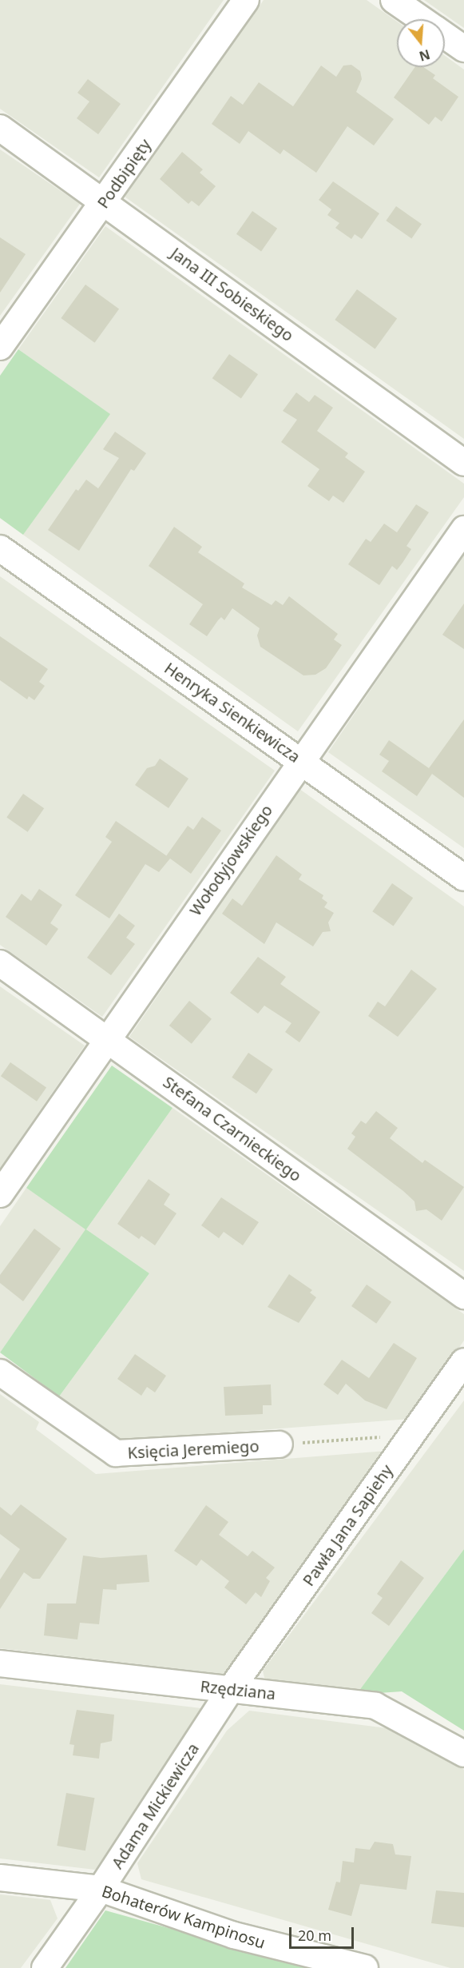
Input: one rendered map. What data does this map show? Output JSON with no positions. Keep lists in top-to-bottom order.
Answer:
{
  "streets": {
    "street": [
      "Podbipięty",
      "Jana III Sobieskiego",
      "Henryka Sienkiewicza",
      "Wołodyjowskiego",
      "Stefana Czarnieckiego",
      "Księcia Jeremiego",
      "Pawła Jana Sapiehy",
      "Rzędziana",
      "Adama Mickiewicza",
      "Bohaterów Kampinosu"
    ]
  },
  "crossings": [
    ["Podbipięty", "Jana III Sobieskiego"],
    ["Henryka Sienkiewicza", "Wołodyjowskiego"],
    ["Wołodyjowskiego", "Stefana Czarnieckiego"],
    ["Księcia Jeremiego", "Pawła Jana Sapiehy"],
    ["Pawła Jana Sapiehy", "Rzędziana"],
    ["Pawła Jana Sapiehy", "Adama Mickiewicza"],
    ["Rzędziana", "Adama Mickiewicza"],
    ["Adama Mickiewicza", "Bohaterów Kampinosu"]
  ],
  "scale_bar": "20 m",
  "north": "bottom"
}
